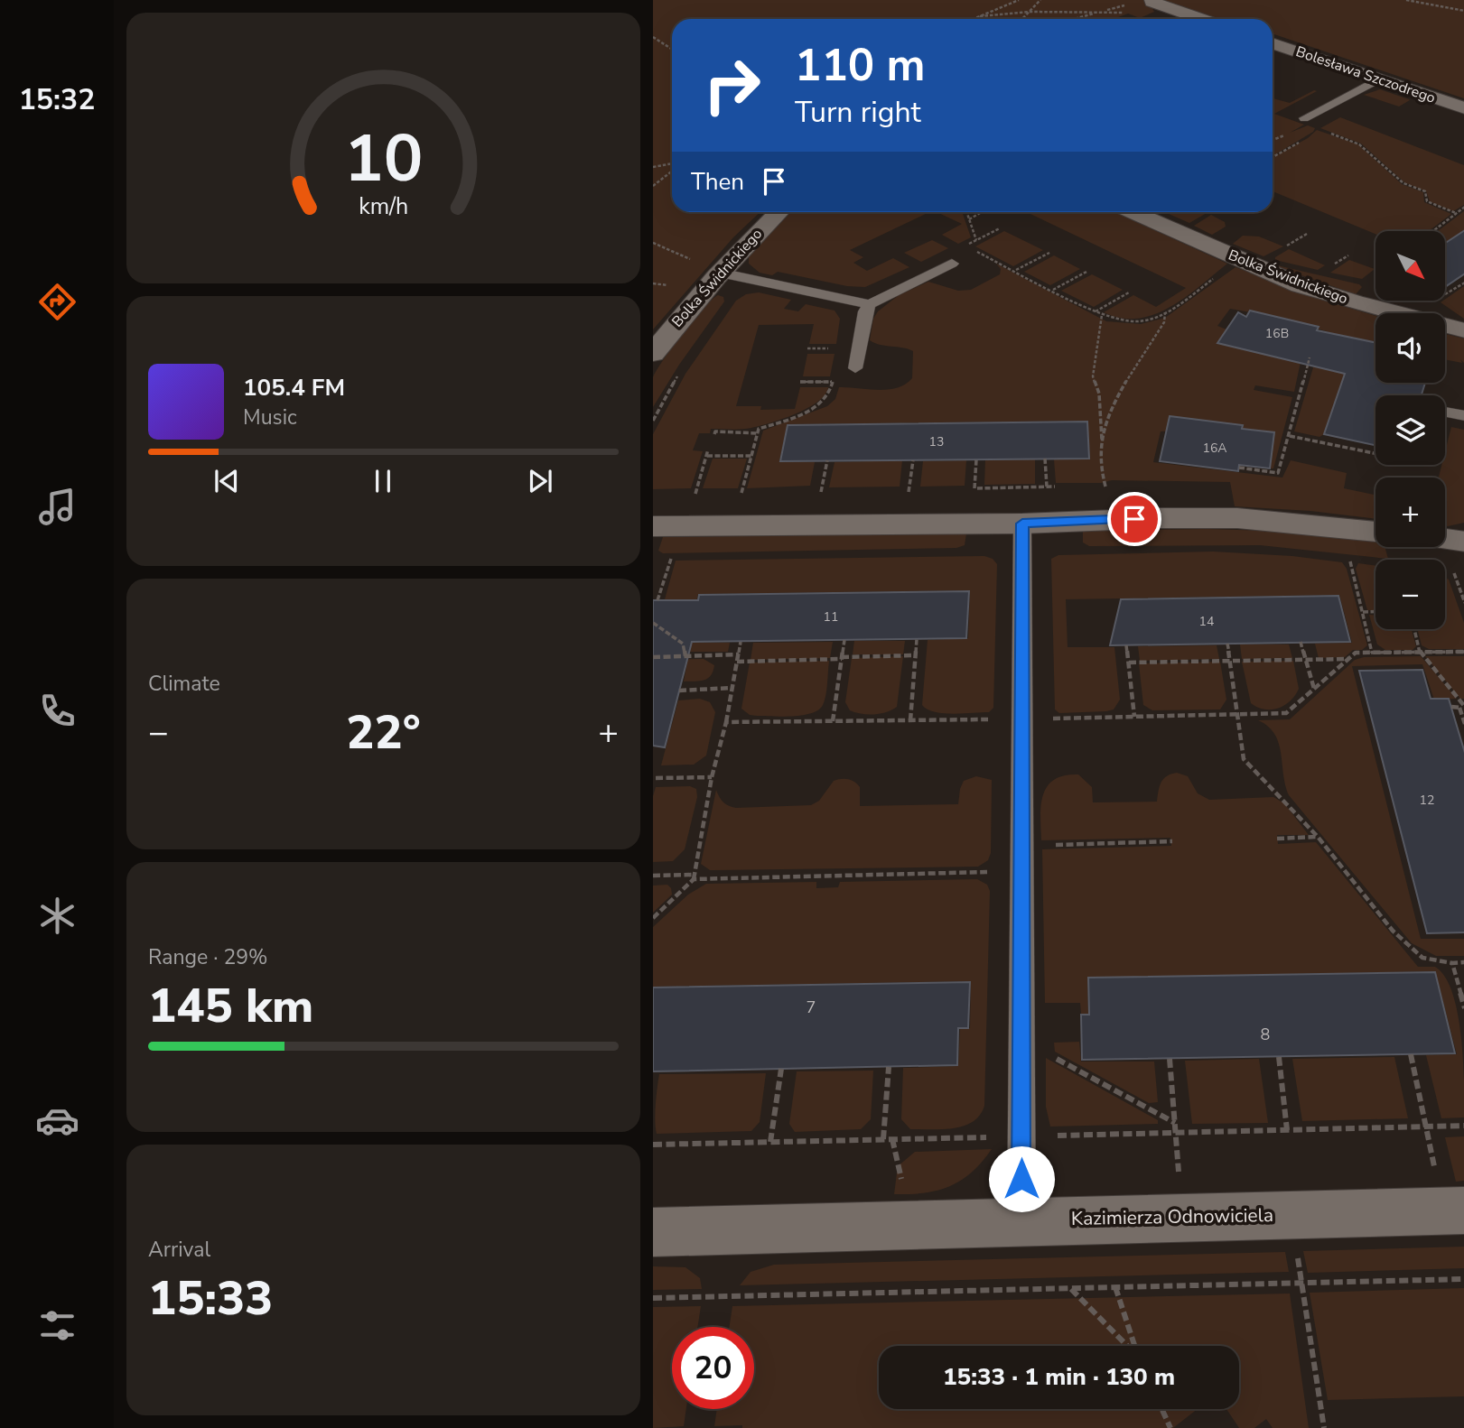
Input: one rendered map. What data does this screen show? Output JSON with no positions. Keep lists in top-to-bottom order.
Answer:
{
  "streets": {
    "street": ["Bolesława Szczodrego", "Bolka Świdnickiego", "Kazimierza Odnowiciela"]
  },
  "house_numbers": [
    "16B",
    "13",
    "16A",
    "11",
    "14",
    "12",
    "7",
    "8"
  ],
  "north": "bottom right",
  "page": {
    "tabs": "15:32",
    "turn": ["110 m", "Turn right"],
    "then": "Then",
    "map_buttons": ["+", "−"],
    "song": ["105.4 FM", "Music"],
    "tile": [
      "Climate",
      ["Range · 29%", "145 km"],
      ["Arrival", "15:33"]
    ],
    "heat": ["−", "22°", "+"],
    "limit": "20",
    "trip": "15:33 · 1 min · 130 m",
    "gauge": ["10", "km/h"]
  }
}
